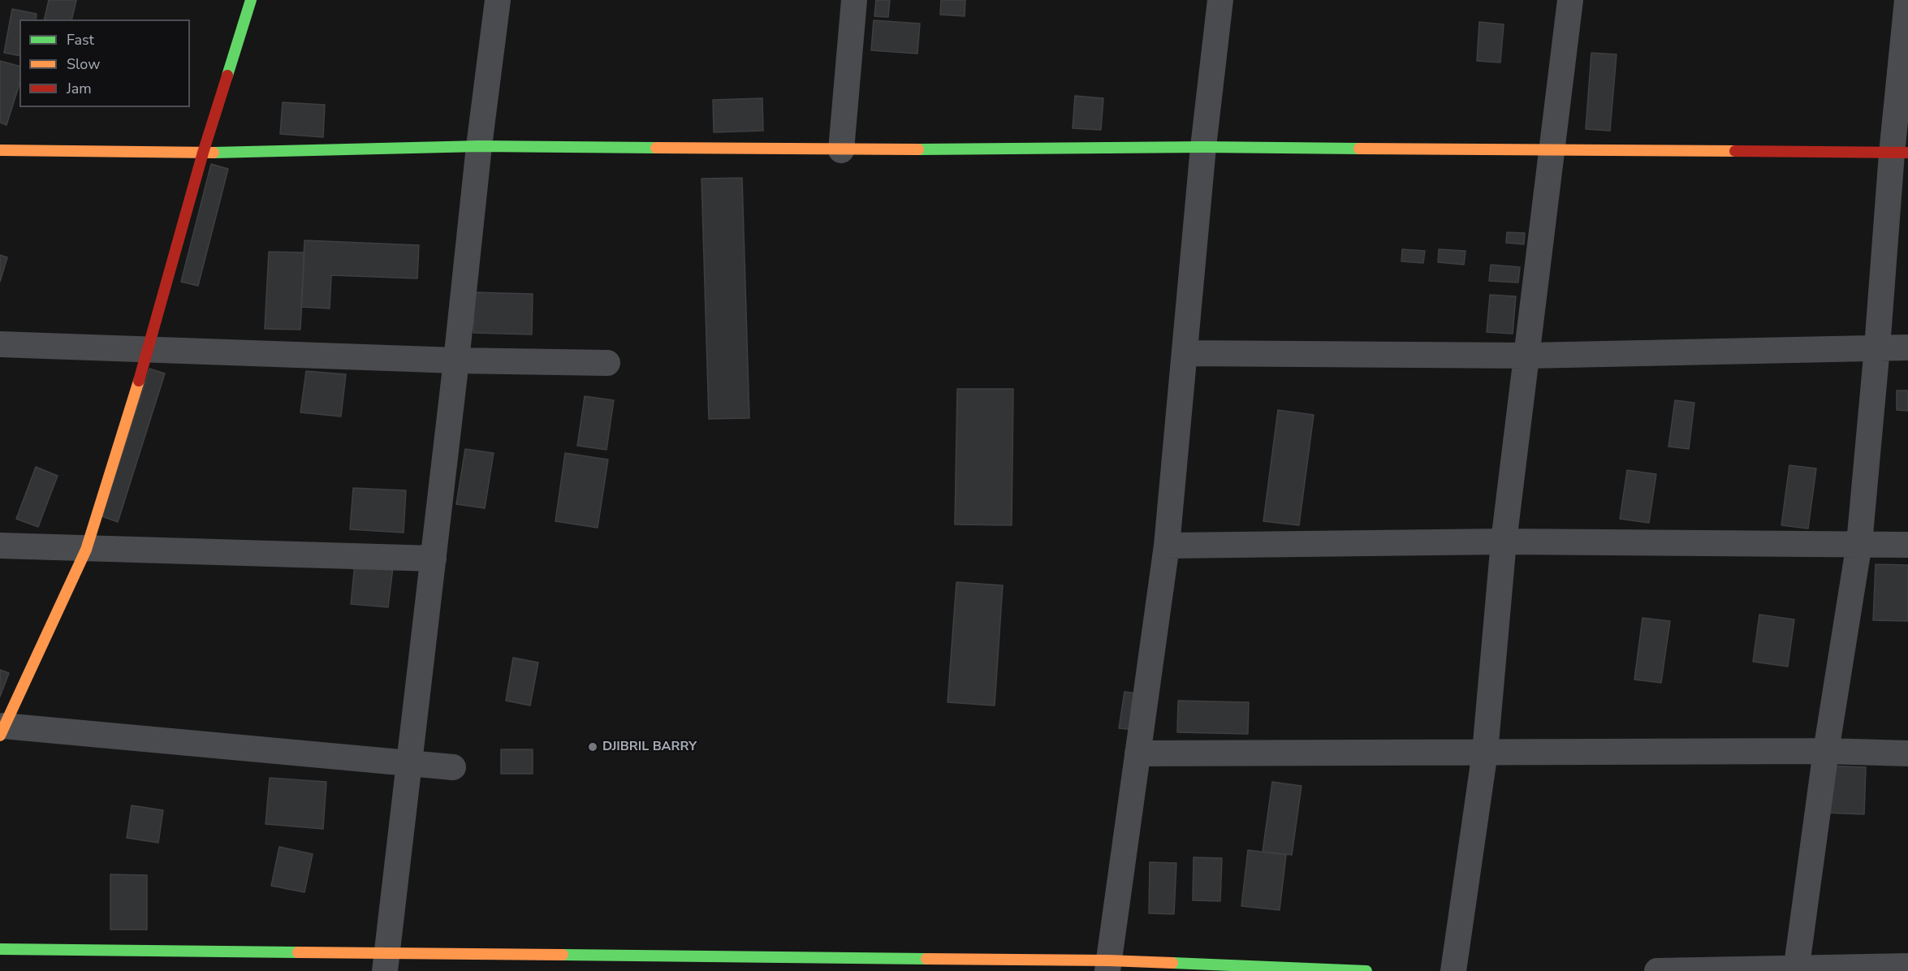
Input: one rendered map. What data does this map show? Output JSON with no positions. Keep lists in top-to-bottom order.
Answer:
{
  "places": ["DJIBRIL BARRY"],
  "legend": ["Fast", "Slow", "Jam"]
}
